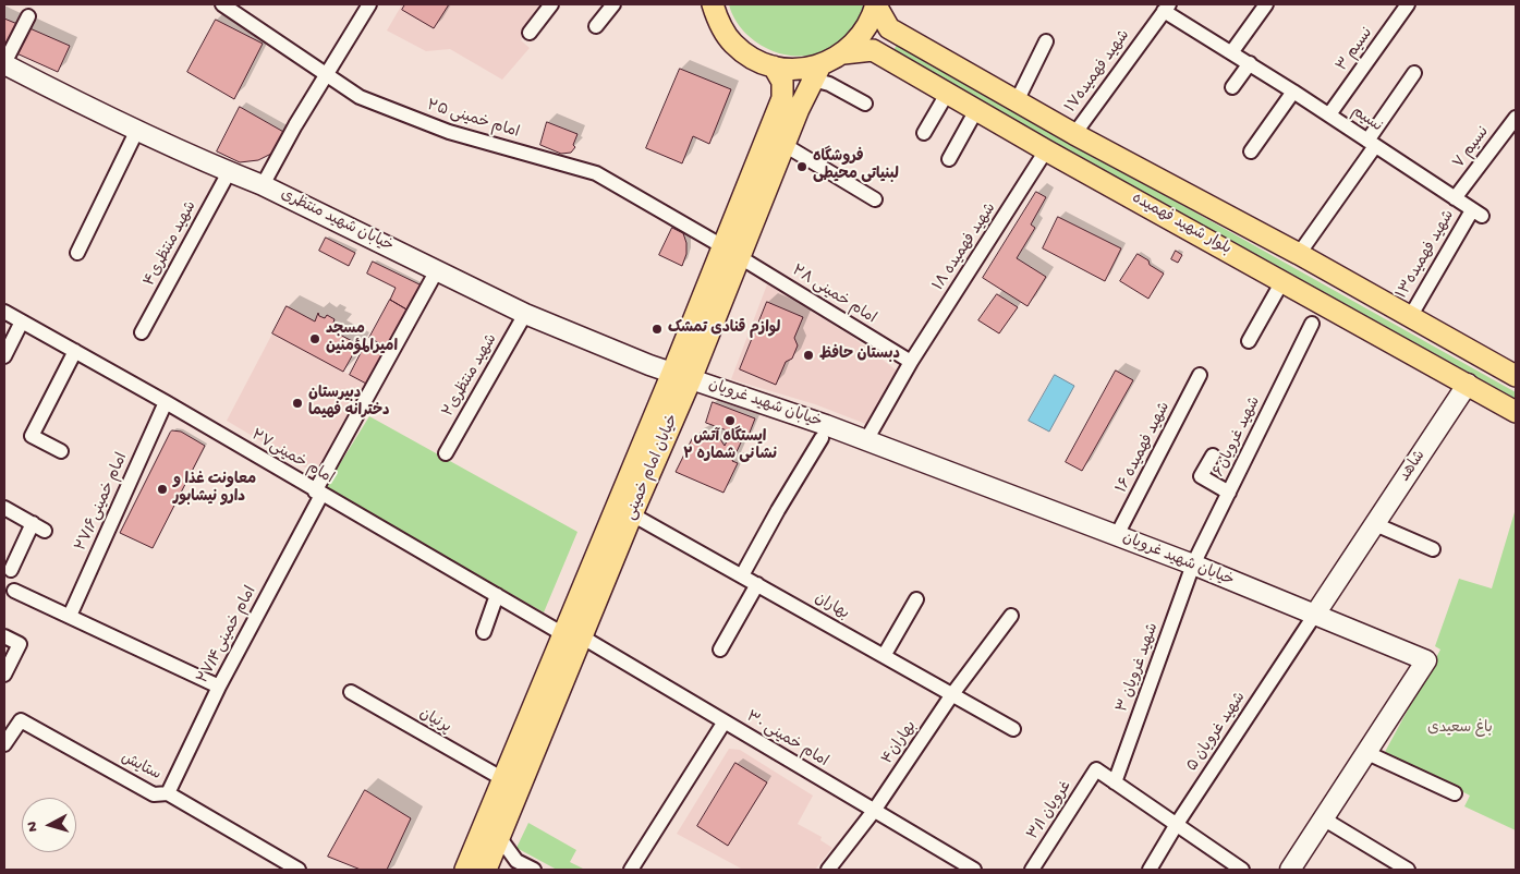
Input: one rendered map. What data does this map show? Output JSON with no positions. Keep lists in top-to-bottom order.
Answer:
{
  "streets": {
    "main road": ["بلوار شهید فهمیده", "خیابان امام خمینی"],
    "street": [
      "نسیم ۳",
      "شهید فهمیده۱۷",
      "امام خمینی ۲۵",
      "نسیم",
      "نسیم ۷",
      "خیابان شهید منتظری",
      "شهید منتظری۴",
      "شهید فهمیده ۱۸",
      "شهید فهمیده۱۳",
      "امام خمینی ۲۸",
      "شهید منتظری۲",
      "خیابان شهید غرویان",
      "شهید غرویان۶",
      "شهید فهمیده ۱۶",
      "امام خمینی۲۷",
      "شاهد",
      "امام خمینی۲۷/۶",
      "بهاران",
      "امام خمینی۲۷/۴",
      "شهید غرویان ۳",
      "پرنیان",
      "شهید غرویان ۵",
      "امام خمینی ۳۰",
      "بهاران۴",
      "ستایش",
      "غرویان ۳/۱"
    ]
  },
  "crossings": [
    ["نسیم ۳", "نسیم"],
    ["شهید فهمیده۱۷", "نسیم"],
    ["شهید فهمیده۱۷", "بلوار شهید فهمیده"],
    ["امام خمینی ۲۵", "امام خمینی ۲۸"],
    ["امام خمینی ۲۵", "خیابان امام خمینی"],
    ["نسیم", "نسیم ۷"],
    ["نسیم", "شهید فهمیده۱۳"],
    ["خیابان شهید منتظری", "شهید منتظری۴"],
    ["خیابان شهید منتظری", "شهید منتظری۲"],
    ["خیابان شهید منتظری", "خیابان شهید غرویان"],
    ["خیابان شهید منتظری", "خیابان امام خمینی"],
    ["خیابان شهید منتظری", "امام خمینی۲۷/۴"],
    ["بلوار شهید فهمیده", "شهید فهمیده ۱۸"],
    ["بلوار شهید فهمیده", "شهید فهمیده۱۳"],
    ["بلوار شهید فهمیده", "شاهد"],
    ["شهید فهمیده ۱۸", "امام خمینی ۲۸"],
    ["شهید فهمیده ۱۸", "خیابان شهید غرویان"],
    ["امام خمینی ۲۸", "خیابان امام خمینی"],
    ["خیابان شهید غرویان", "شهید غرویان۶"],
    ["خیابان شهید غرویان", "شهید فهمیده ۱۶"],
    ["خیابان شهید غرویان", "شاهد"],
    ["خیابان شهید غرویان", "خیابان امام خمینی"],
    ["خیابان شهید غرویان", "شهید غرویان ۳"],
    ["خیابان شهید غرویان", "شهید غرویان ۵"],
    ["شهید غرویان۶", "شهید غرویان ۳"],
    ["امام خمینی۲۷", "خیابان امام خمینی"],
    ["امام خمینی۲۷", "امام خمینی۲۷/۶"],
    ["امام خمینی۲۷", "امام خمینی۲۷/۴"],
    ["امام خمینی۲۷", "امام خمینی ۳۰"],
    ["شاهد", "شهید غرویان ۵"],
    ["خیابان امام خمینی", "بهاران"],
    ["خیابان امام خمینی", "پرنیان"],
    ["خیابان امام خمینی", "امام خمینی ۳۰"],
    ["بهاران", "بهاران۴"],
    ["امام خمینی۲۷/۴", "ستایش"],
    ["شهید غرویان ۳", "غرویان ۳/۱"],
    ["امام خمینی ۳۰", "بهاران۴"]
  ],
  "parks": ["باغ سعیدی"],
  "places": [
    "فروشگاه لبنیاتی محیطی",
    "لوازم قنادی تمشک",
    "مسجد امیرالمؤمنین",
    "دبستان حافظ",
    "دبیرستان دخترانه فهیما",
    "ایستگاه آتش نشانی شماره ۲",
    "معاونت غذا و دارو نیشابور"
  ],
  "north": "left"
}
